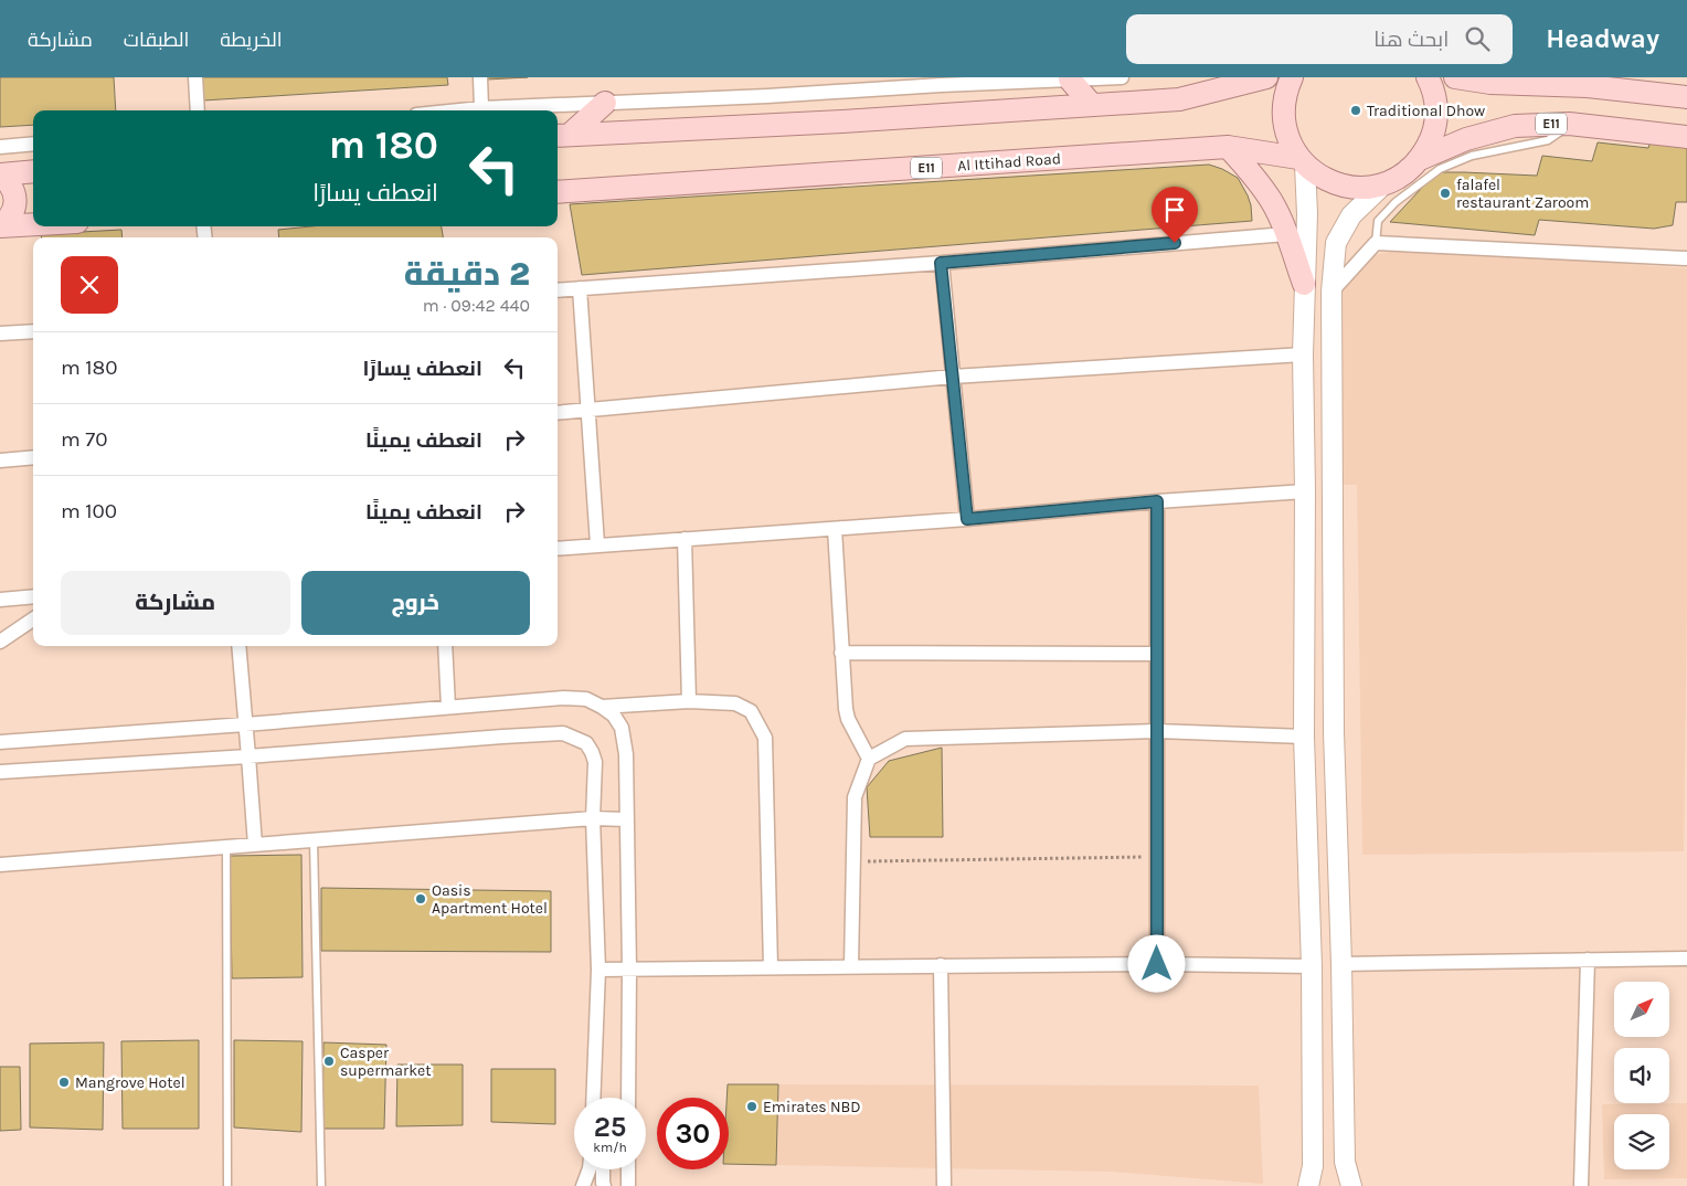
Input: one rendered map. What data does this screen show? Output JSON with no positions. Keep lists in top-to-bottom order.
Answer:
{
  "streets": {
    "main road": ["E11", "Al Ittihad Road"]
  },
  "places": [
    "Traditional Dhow",
    "falafel restaurant Zaroom",
    "Oasis Apartment Hotel",
    "Casper supermarket",
    "Mangrove Hotel",
    "Emirates NBD"
  ],
  "north": "top right",
  "page": {
    "header": "Headway",
    "search": "ابحث هنا",
    "nav": ["الخريطة", "الطبقات", "مشاركة"],
    "turn": ["180 m", "انعطف يسارًا"],
    "heading": ["2 دقيقة", "440 m · 09:42"],
    "list": [
      {
        "name": "انعطف يسارًا",
        "value": "180 m"
      },
      {
        "name": "انعطف يمينًا",
        "value": "70 m"
      },
      {
        "name": "انعطف يمينًا",
        "value": "100 m"
      }
    ],
    "buttons": ["خروج", "مشاركة"],
    "speed": "25 km/h",
    "limit": "30"
  }
}
